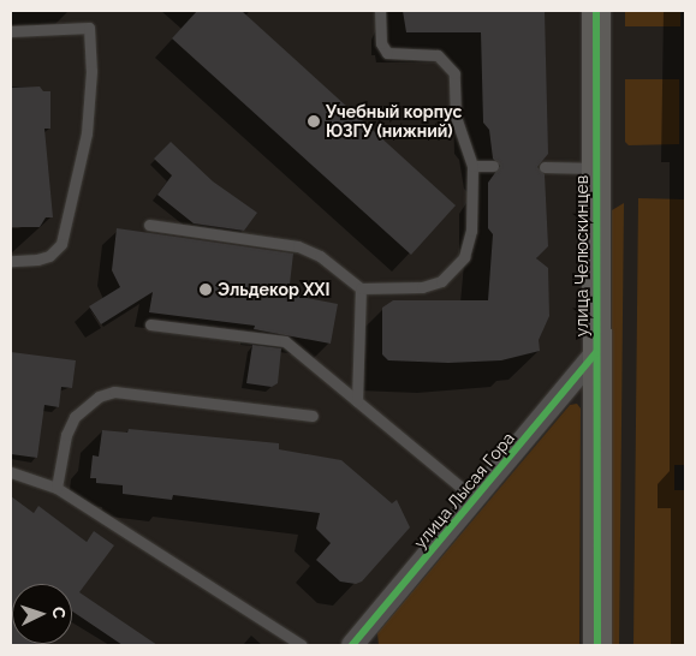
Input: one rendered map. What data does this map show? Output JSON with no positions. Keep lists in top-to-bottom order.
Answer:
{
  "streets": {
    "street": ["улица Челюскинцев", "улица Лысая Гора"]
  },
  "crossings": [
    ["улица Челюскинцев", "улица Лысая Гора"]
  ],
  "places": ["Учебный корпус ЮЗГУ (нижний)", "Эльдекор XXI"],
  "north": "right"
}
